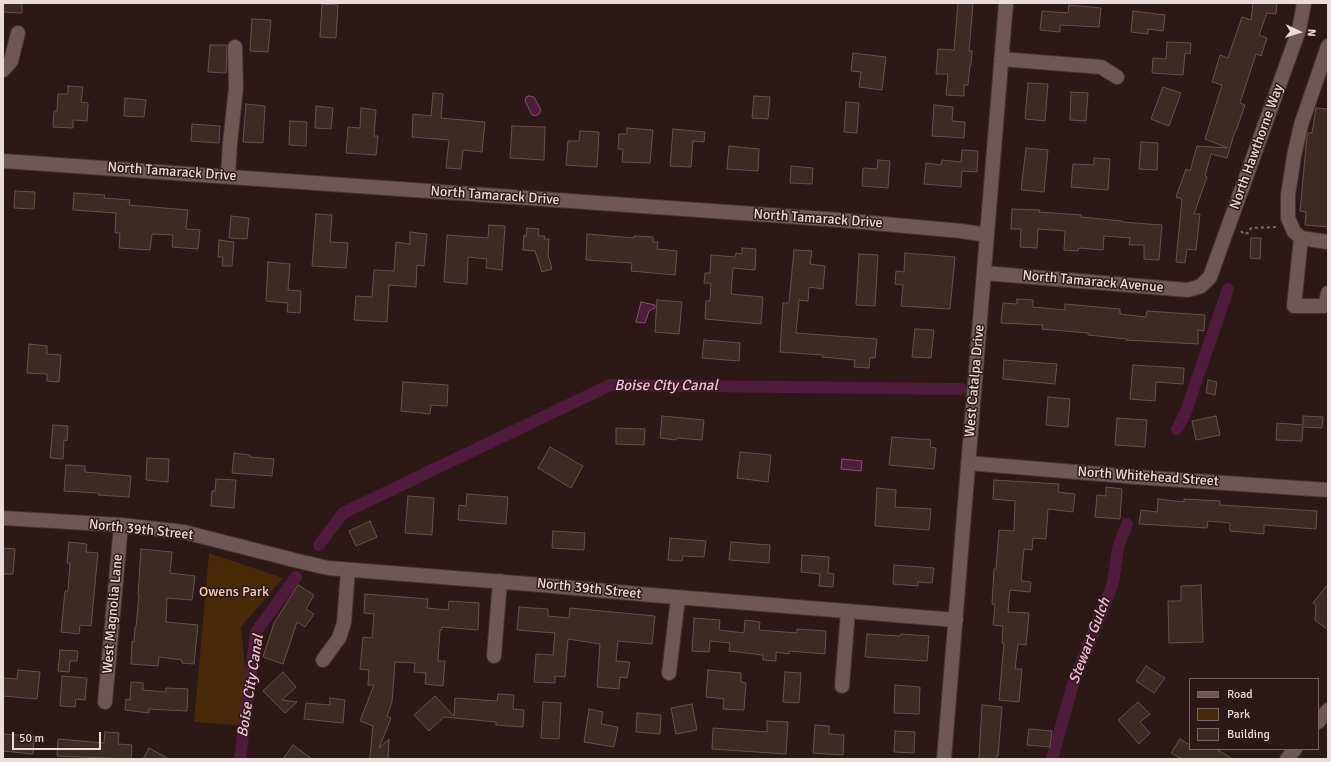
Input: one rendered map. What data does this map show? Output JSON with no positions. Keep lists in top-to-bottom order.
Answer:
{
  "streets": {
    "street": [
      "North Hawthorne Way",
      "North Tamarack Drive",
      "North Tamarack Avenue",
      "West Catalpa Drive",
      "North Whitehead Street",
      "North 39th Street",
      "West Magnolia Lane"
    ]
  },
  "crossings": [
    ["North Hawthorne Way", "North Tamarack Avenue"],
    ["North Tamarack Drive", "West Catalpa Drive"],
    ["North Tamarack Avenue", "West Catalpa Drive"],
    ["West Catalpa Drive", "North Whitehead Street"],
    ["West Catalpa Drive", "North 39th Street"],
    ["North 39th Street", "West Magnolia Lane"]
  ],
  "water": ["Boise City Canal", "Stewart Gulch"],
  "parks": ["Owens Park"],
  "legend": ["Road", "Park", "Building"],
  "scale_bar": "50 m",
  "north": "right"
}
